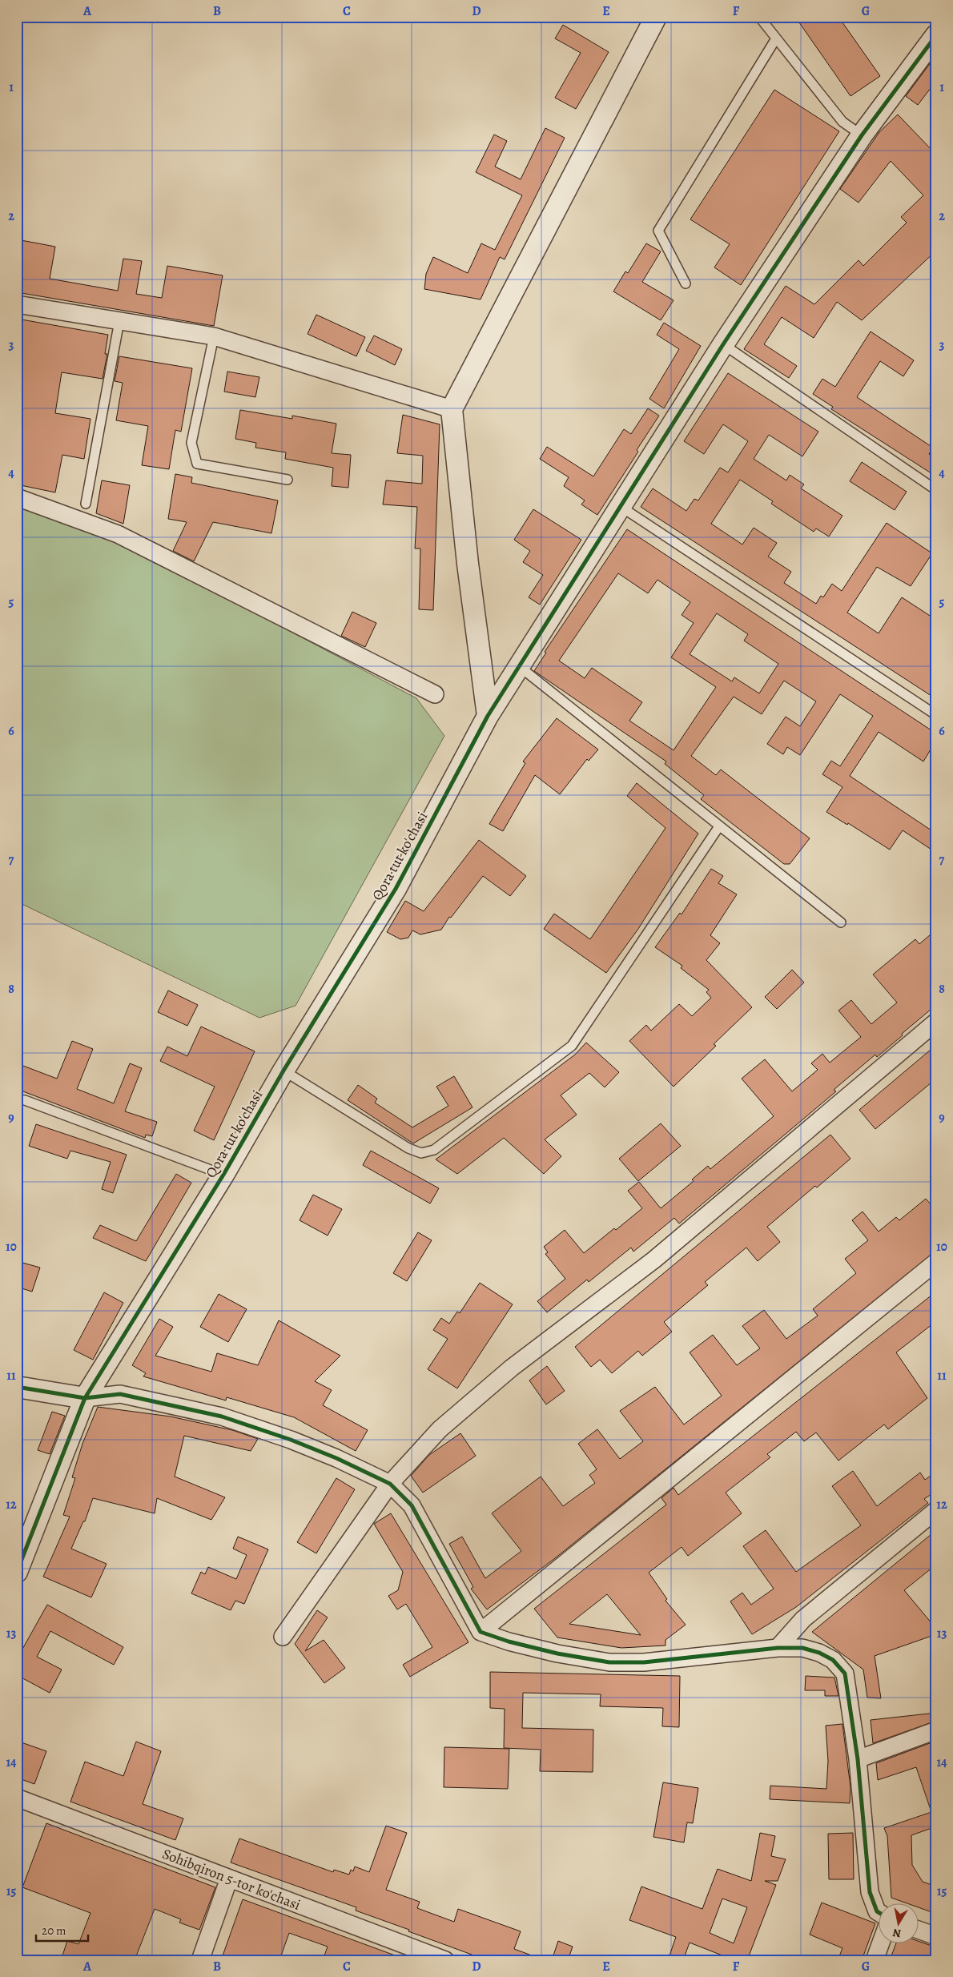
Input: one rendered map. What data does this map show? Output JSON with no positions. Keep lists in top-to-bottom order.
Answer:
{
  "streets": {
    "street": ["Qora tut ko'chasi", "Sohibqiron 5-tor ko'chasi"]
  },
  "scale_bar": "20 m",
  "north": "bottom",
  "grid": {
    "columns": [
      "A",
      "B",
      "C",
      "D",
      "E",
      "F",
      "G"
    ],
    "rows": [
      "1",
      "2",
      "3",
      "4",
      "5",
      "6",
      "7",
      "8",
      "9",
      "10",
      "11",
      "12",
      "13",
      "14",
      "15"
    ]
  }
}
